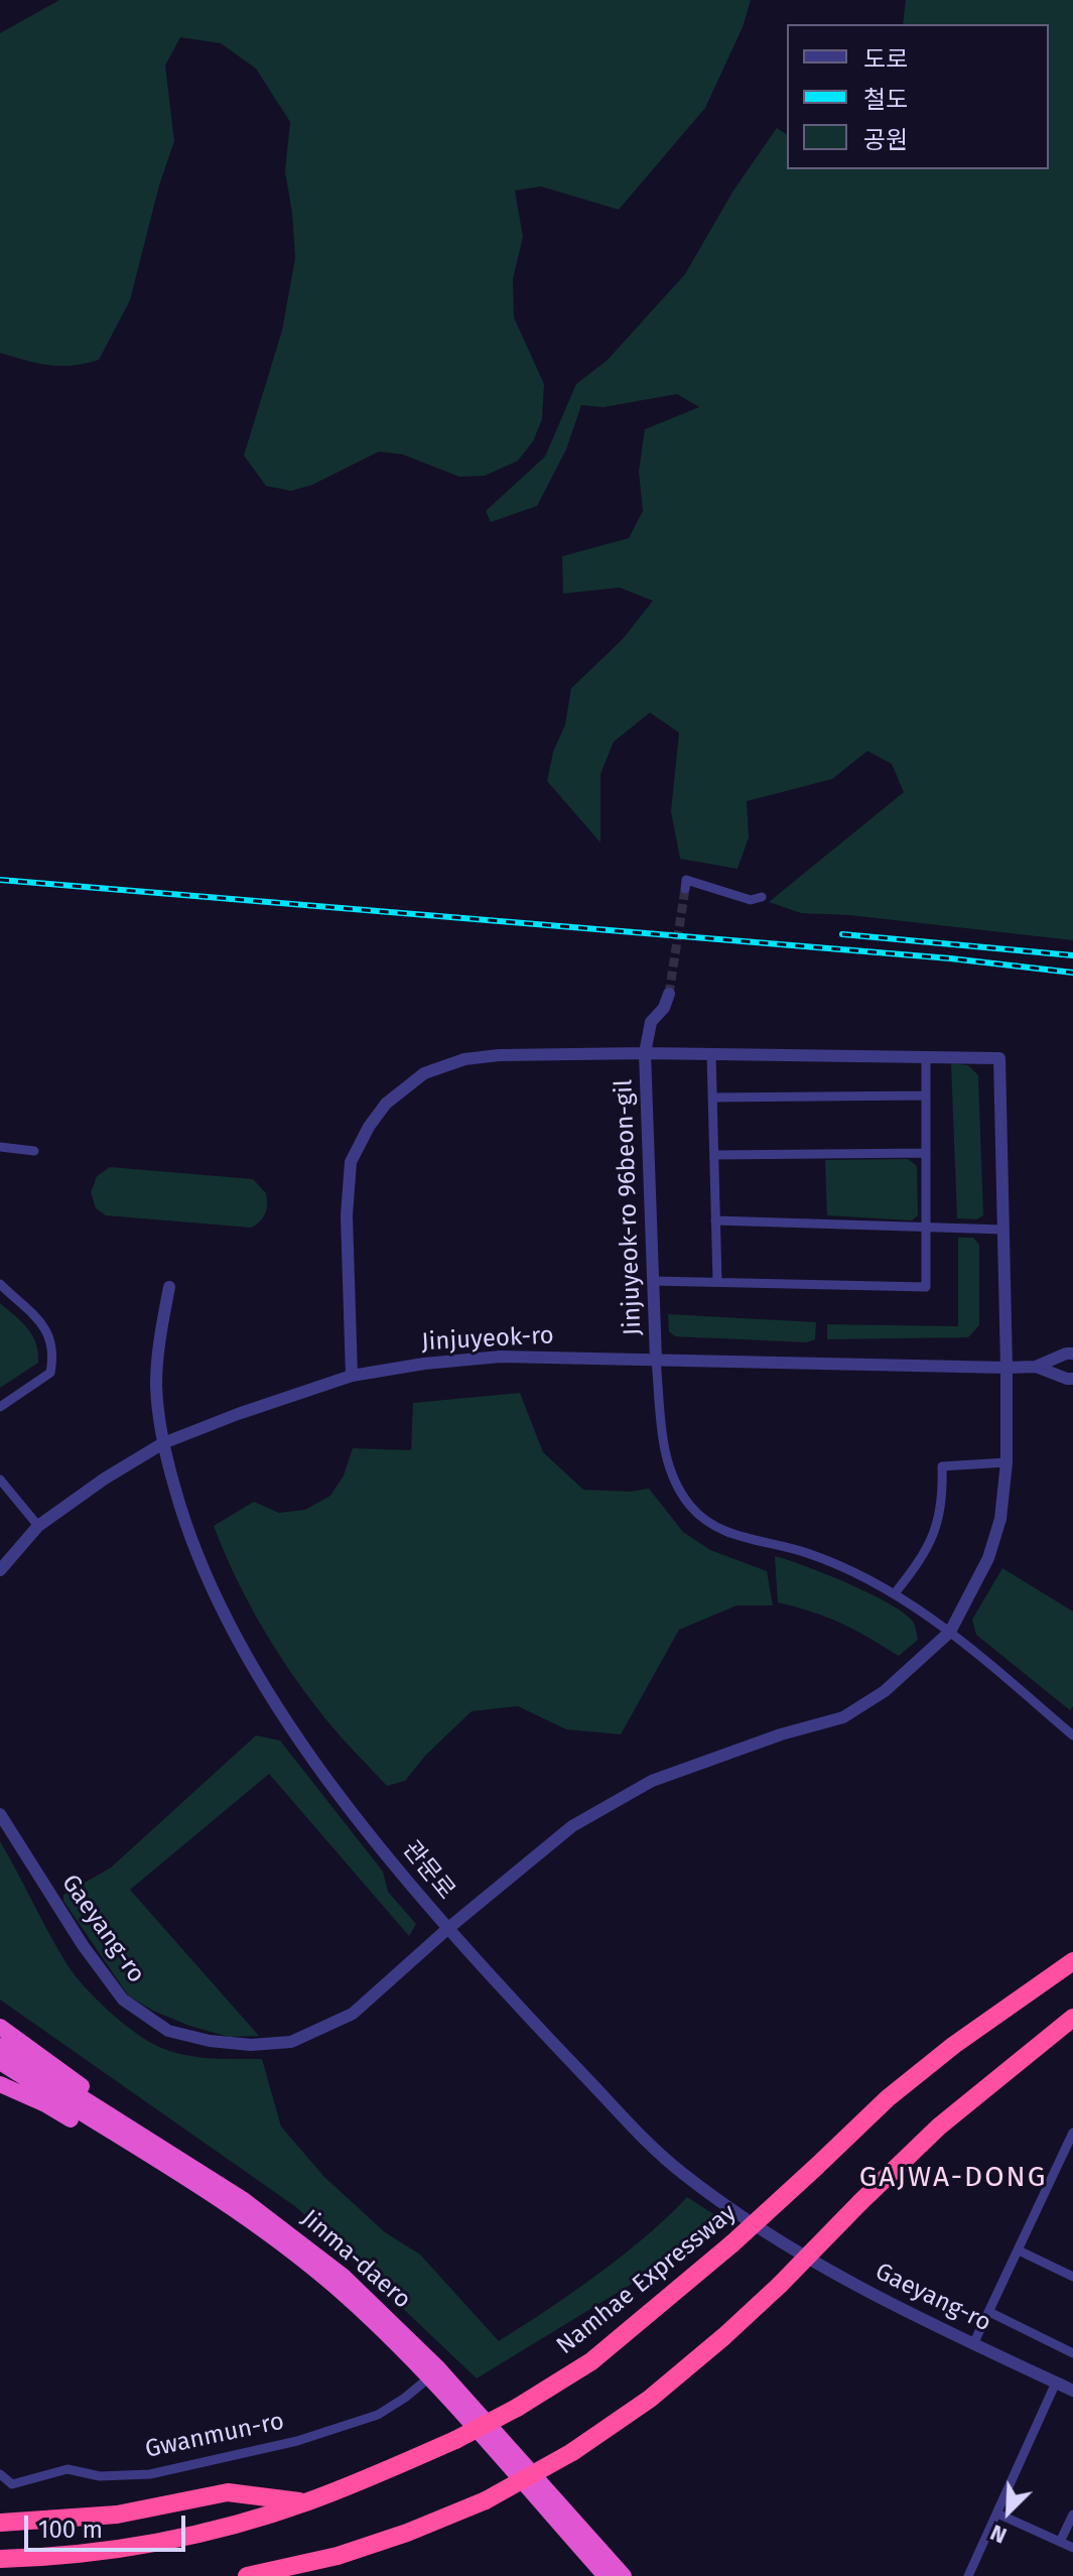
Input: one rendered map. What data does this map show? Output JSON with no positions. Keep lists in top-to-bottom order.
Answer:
{
  "streets": {
    "highway": ["Jinma-daero", "Namhae Expressway"],
    "street": [
      "Jinjuyeok-ro 96beon-gil",
      "Jinjuyeok-ro",
      "관문로",
      "Gaeyang-ro",
      "Gwanmun-ro"
    ]
  },
  "crossings": [
    ["Jinjuyeok-ro 96beon-gil", "Jinjuyeok-ro"],
    ["Jinjuyeok-ro", "관문로"],
    ["관문로", "Gaeyang-ro"],
    ["Jinma-daero", "Gwanmun-ro"]
  ],
  "districts": ["GAJWA-DONG"],
  "legend": ["도로", "철도", "공원"],
  "scale_bar": "100 m",
  "north": "bottom left"
}
